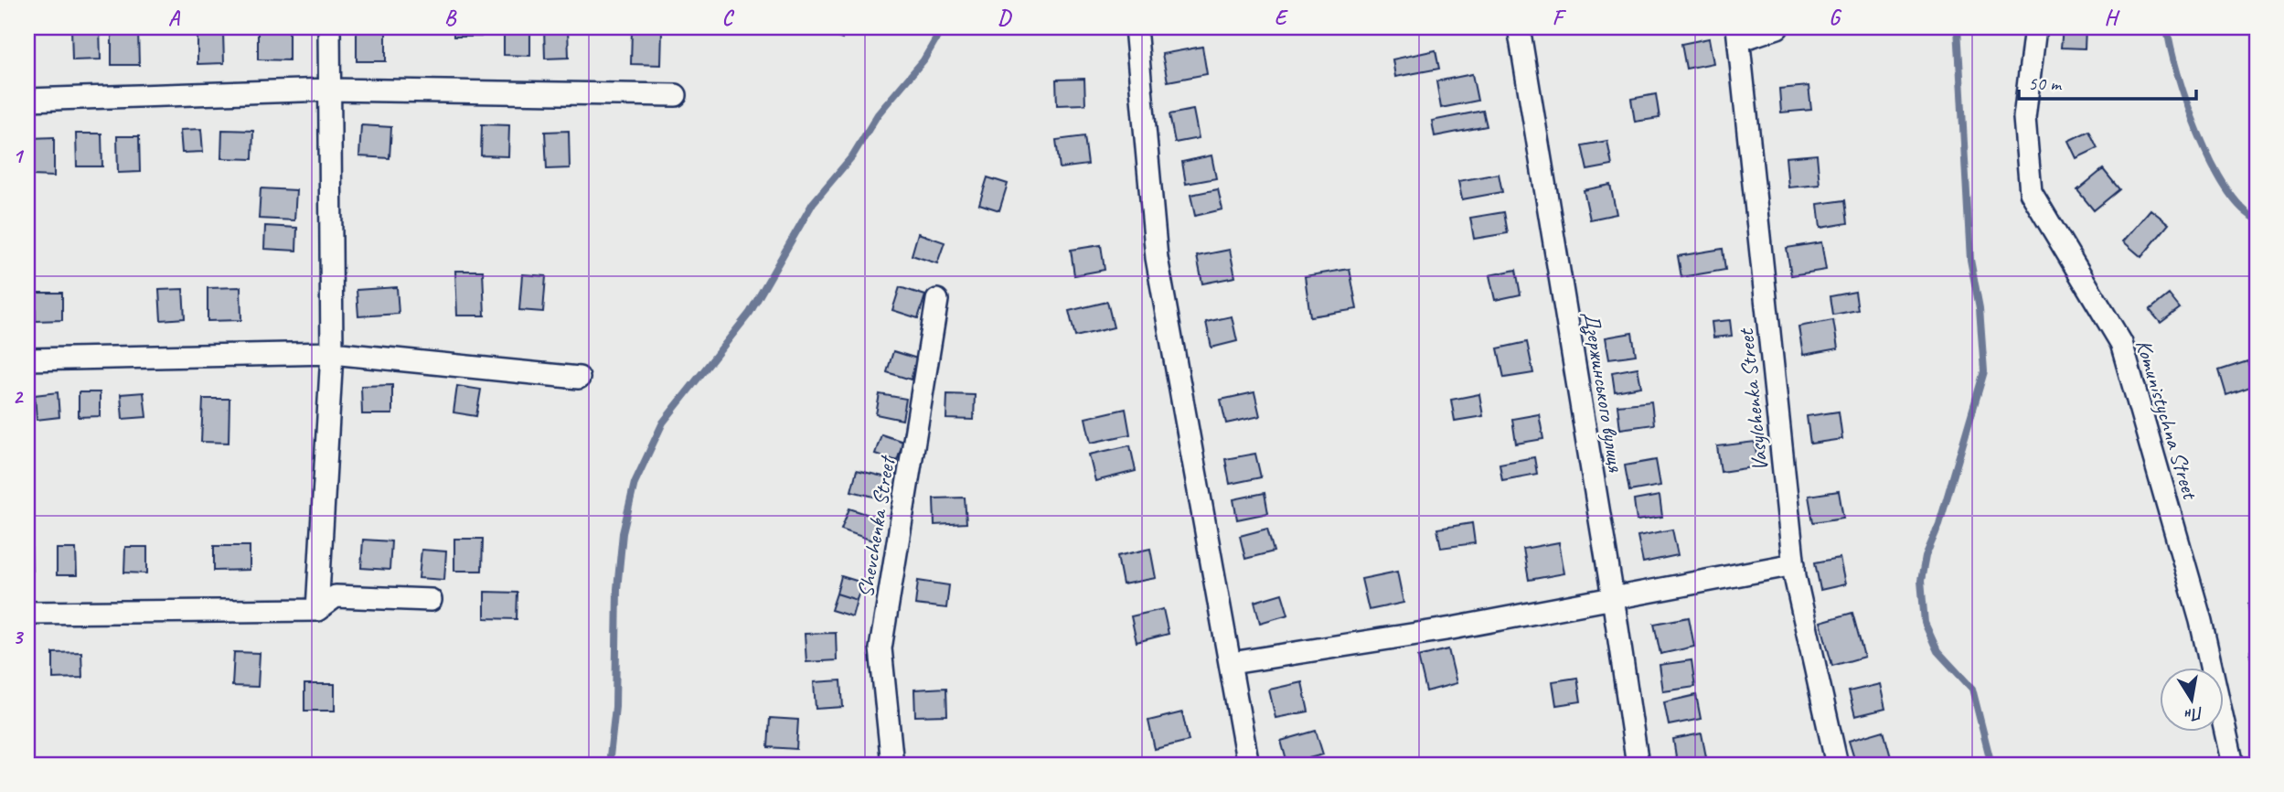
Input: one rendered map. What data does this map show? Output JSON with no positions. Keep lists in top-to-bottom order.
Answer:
{
  "streets": {
    "street": [
      "Дзержинського вулиця",
      "Vasylchenka Street",
      "Komunistychna Street",
      "Shevchenka Street"
    ]
  },
  "scale_bar": "50 m",
  "north": "bottom",
  "grid": {
    "columns": [
      "A",
      "B",
      "C",
      "D",
      "E",
      "F",
      "G",
      "H"
    ],
    "rows": ["1", "2", "3"]
  }
}
